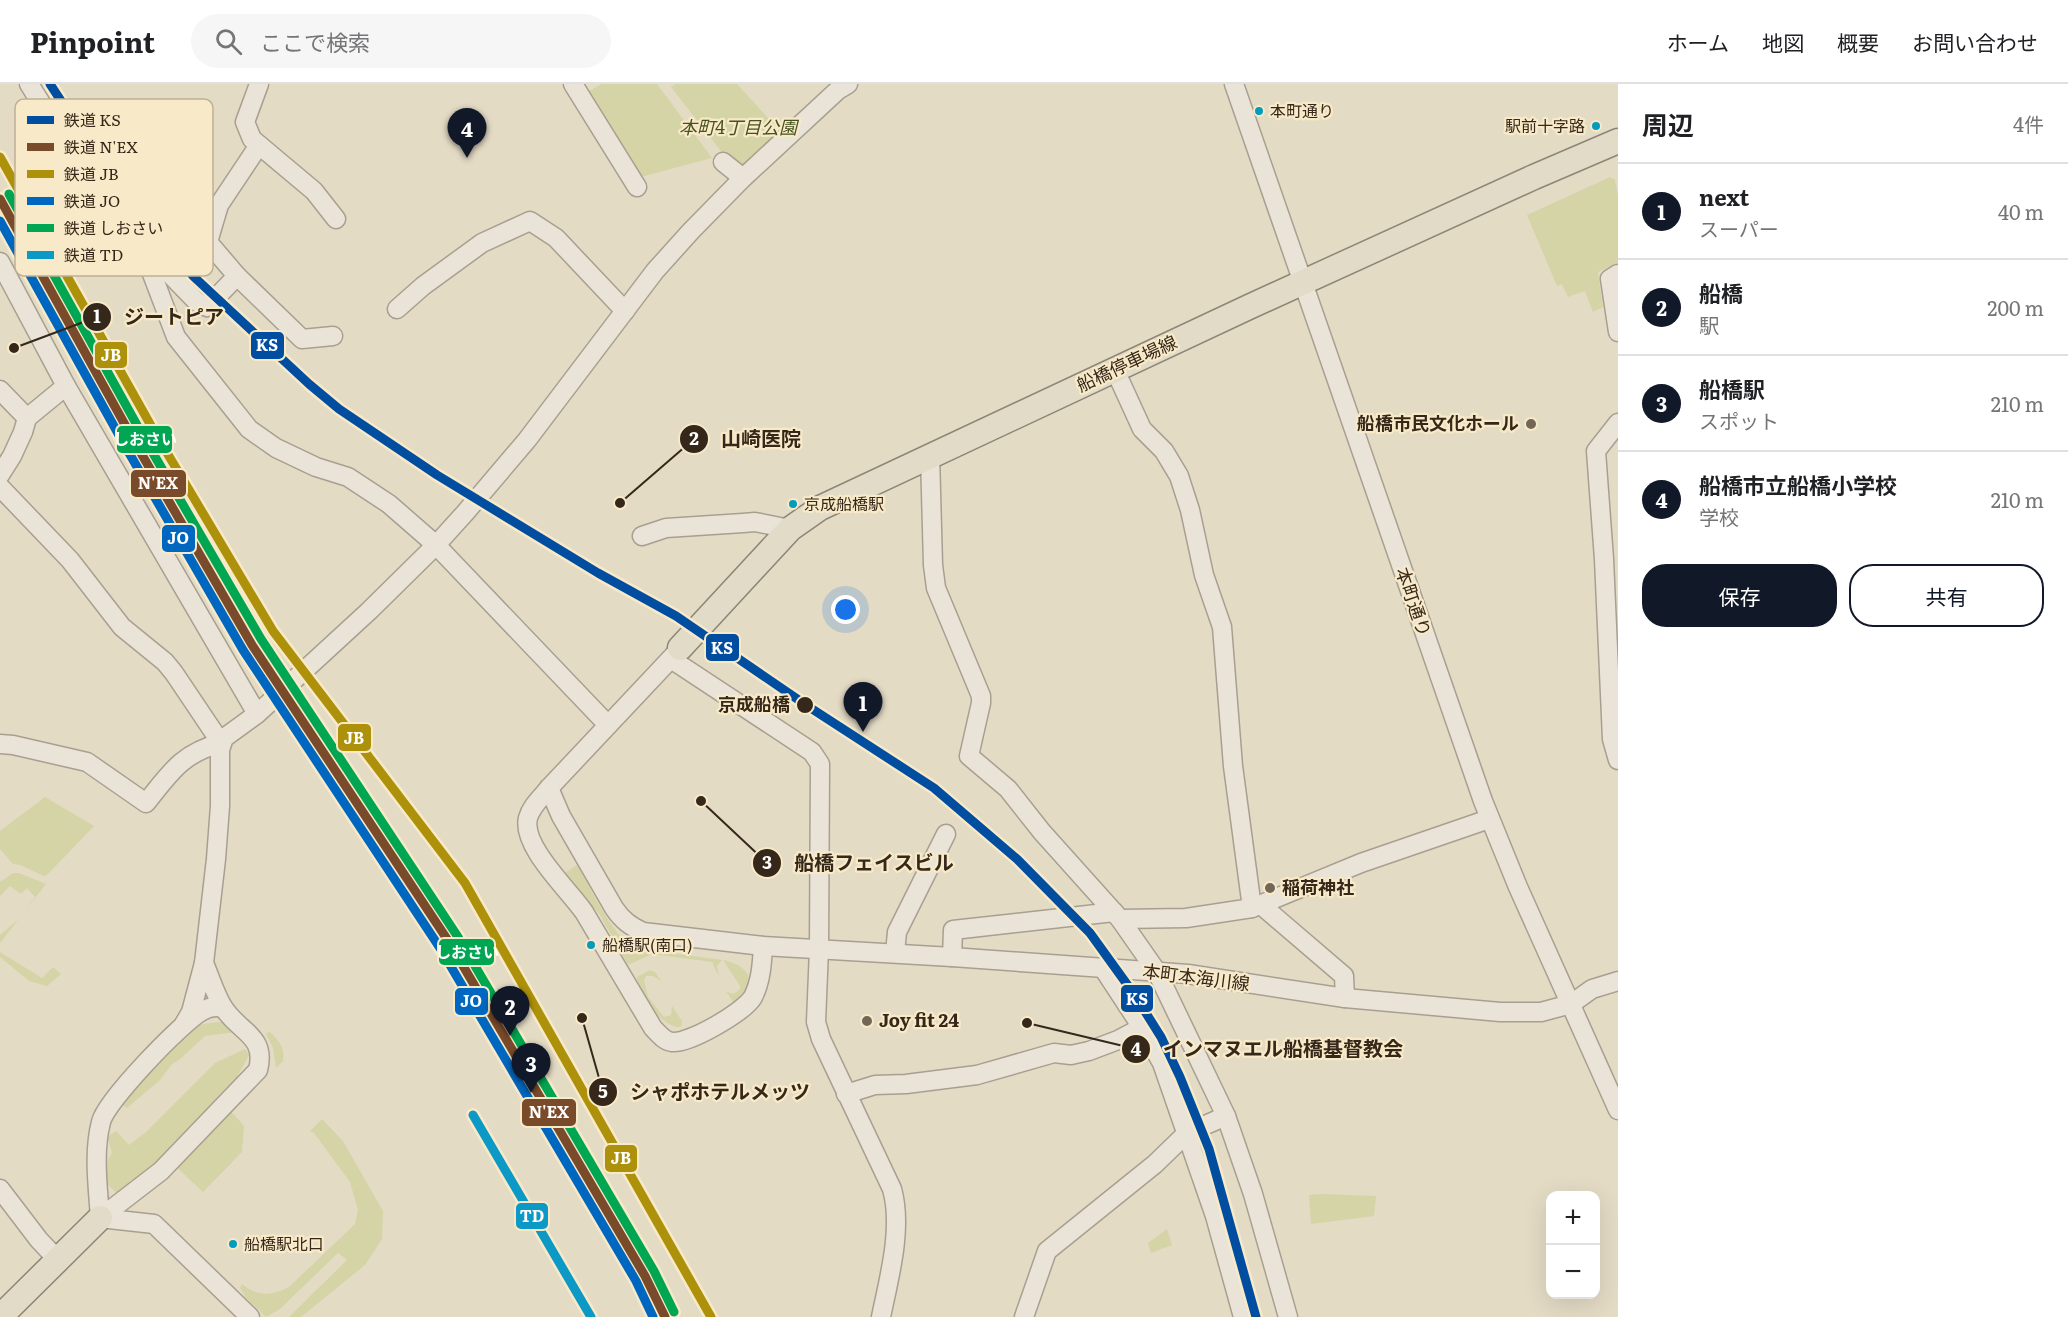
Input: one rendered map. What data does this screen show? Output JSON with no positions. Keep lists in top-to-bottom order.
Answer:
{
  "streets": {
    "main road": ["船橋停車場線"],
    "street": ["本町通り", "本町本海川線"]
  },
  "crossings": [
    ["船橋停車場線", "本町通り"],
    ["本町通り", "本町本海川線"]
  ],
  "parks": ["本町4丁目公園"],
  "places": [
    "本町通り",
    "駅前十字路",
    "ジートピア",
    "船橋市民文化ホール",
    "山崎医院",
    "京成船橋駅",
    "京成船橋",
    "船橋フェイスビル",
    "稲荷神社",
    "船橋駅(南口)",
    "シャポホテルメッツ",
    "Joy fit 24",
    "インマヌエル船橋基督教会",
    "船橋駅北口"
  ],
  "lines": [
    "rail line KS",
    "rail line JB",
    "rail line しおさい",
    "rail line N'EX",
    "rail line JO",
    "rail line TD"
  ],
  "legend": [
    "鉄道 KS",
    "鉄道 N'EX",
    "鉄道 JB",
    "鉄道 JO",
    "鉄道 しおさい",
    "鉄道 TD"
  ],
  "page": {
    "header": "Pinpoint",
    "search": "ここで検索",
    "nav": [
      "ホーム",
      "地図",
      "概要",
      "お問い合わせ"
    ],
    "heading": ["周辺", "4件"],
    "pins": [
      "4",
      "1",
      "2",
      "3"
    ],
    "list": [
      {
        "mark": "1",
        "name": "next",
        "note": "スーパー",
        "value": "40 m"
      },
      {
        "mark": "2",
        "name": "船橋",
        "note": "駅",
        "value": "200 m"
      },
      {
        "mark": "3",
        "name": "船橋駅",
        "note": "スポット",
        "value": "210 m"
      },
      {
        "mark": "4",
        "name": "船橋市立船橋小学校",
        "note": "学校",
        "value": "210 m"
      }
    ],
    "buttons": ["保存", "共有"],
    "map_buttons": ["+", "−"]
  }
}
